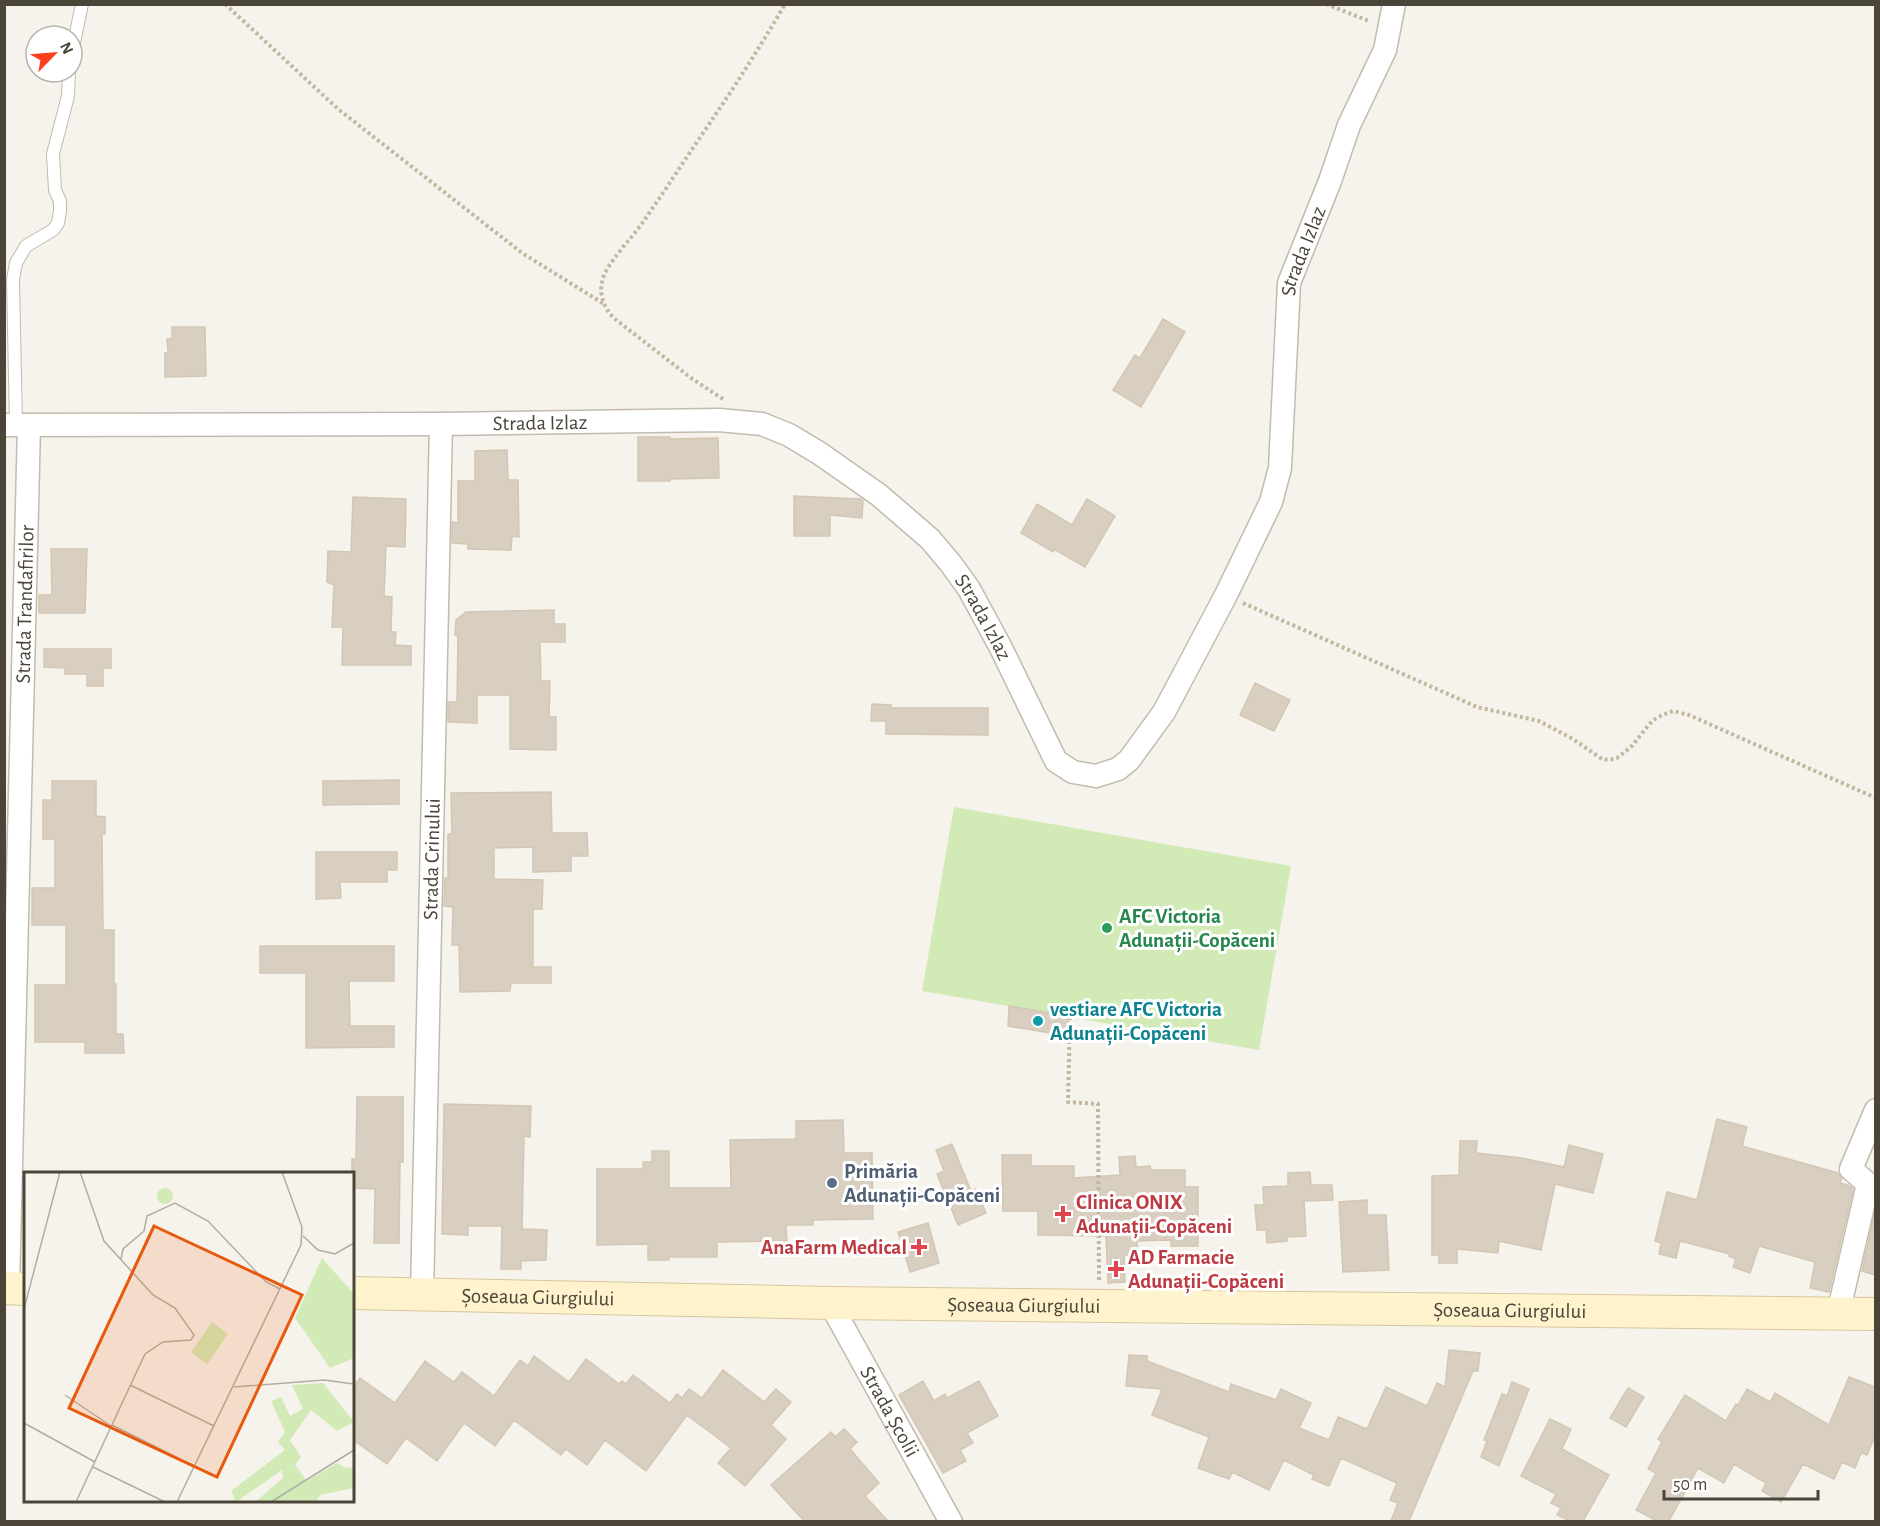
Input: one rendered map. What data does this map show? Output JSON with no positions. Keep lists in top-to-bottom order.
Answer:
{
  "streets": {
    "street": [
      "Strada Izlaz",
      "Strada Trandafirilor",
      "Strada Crinului",
      "Șoseaua Giurgiului",
      "Strada Școlii"
    ]
  },
  "crossings": [
    ["Strada Izlaz", "Strada Trandafirilor"],
    ["Strada Izlaz", "Strada Crinului"],
    ["Strada Crinului", "Șoseaua Giurgiului"],
    ["Șoseaua Giurgiului", "Strada Școlii"]
  ],
  "places": {
    "other": ["AFC Victoria Adunații-Copăceni", "vestiare AFC Victoria Adunații-Copăceni", "Primăria Adunații-Copăceni"],
    "health": ["Clinica ONIX Adunații-Copăceni", "AnaFarm Medical", "AD Farmacie Adunații-Copăceni"]
  },
  "scale_bar": "50 m",
  "north": "top right"
}
